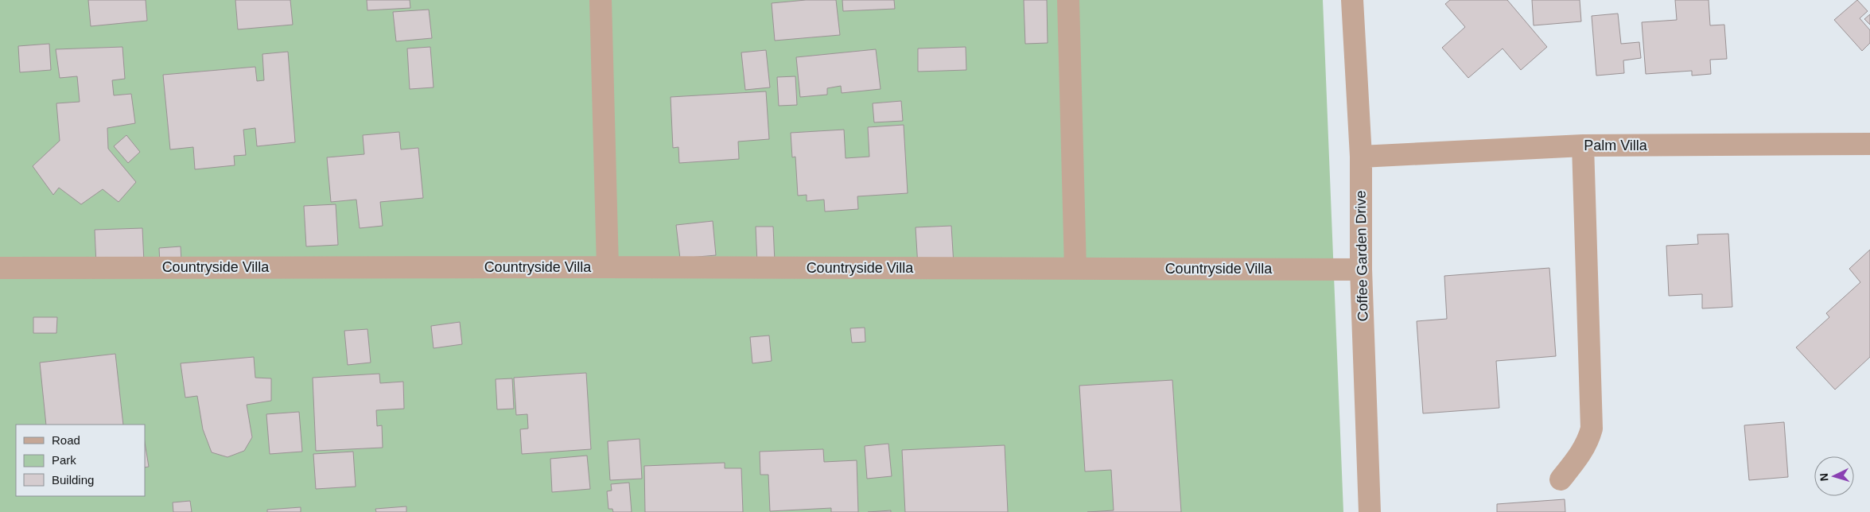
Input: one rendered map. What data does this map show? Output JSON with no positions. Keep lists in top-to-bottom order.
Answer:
{
  "streets": {
    "street": ["Palm Villa", "Coffee Garden Drive", "Countryside Villa"]
  },
  "crossings": [
    ["Palm Villa", "Coffee Garden Drive"],
    ["Coffee Garden Drive", "Countryside Villa"]
  ],
  "legend": ["Road", "Park", "Building"],
  "north": "left"
}
